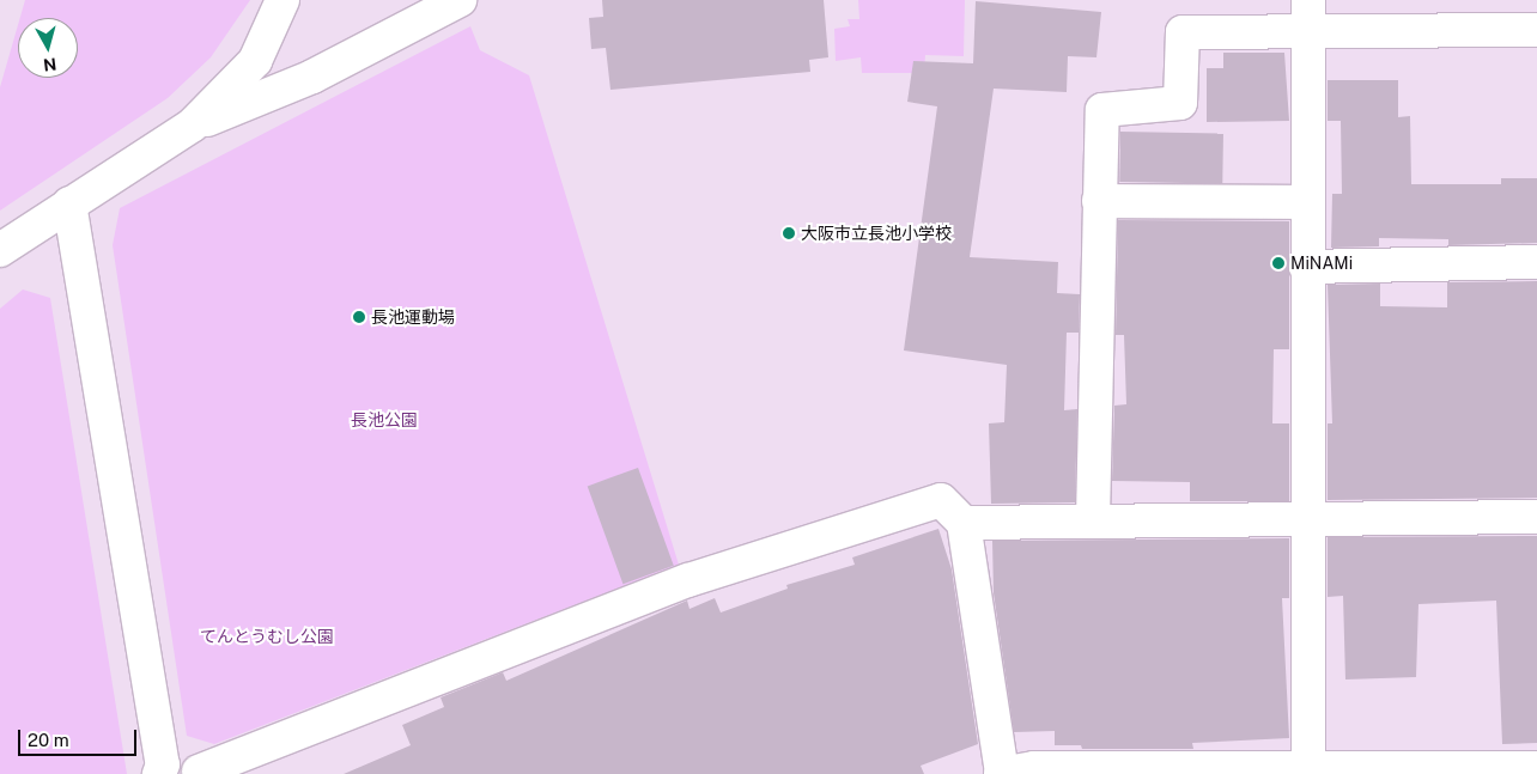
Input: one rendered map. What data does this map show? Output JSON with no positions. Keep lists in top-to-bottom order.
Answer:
{
  "parks": ["長池公園", "てんとうむし公園"],
  "places": ["大阪市立長池小学校", "MiNAMi", "長池運動場"],
  "scale_bar": "20 m",
  "north": "bottom"
}
